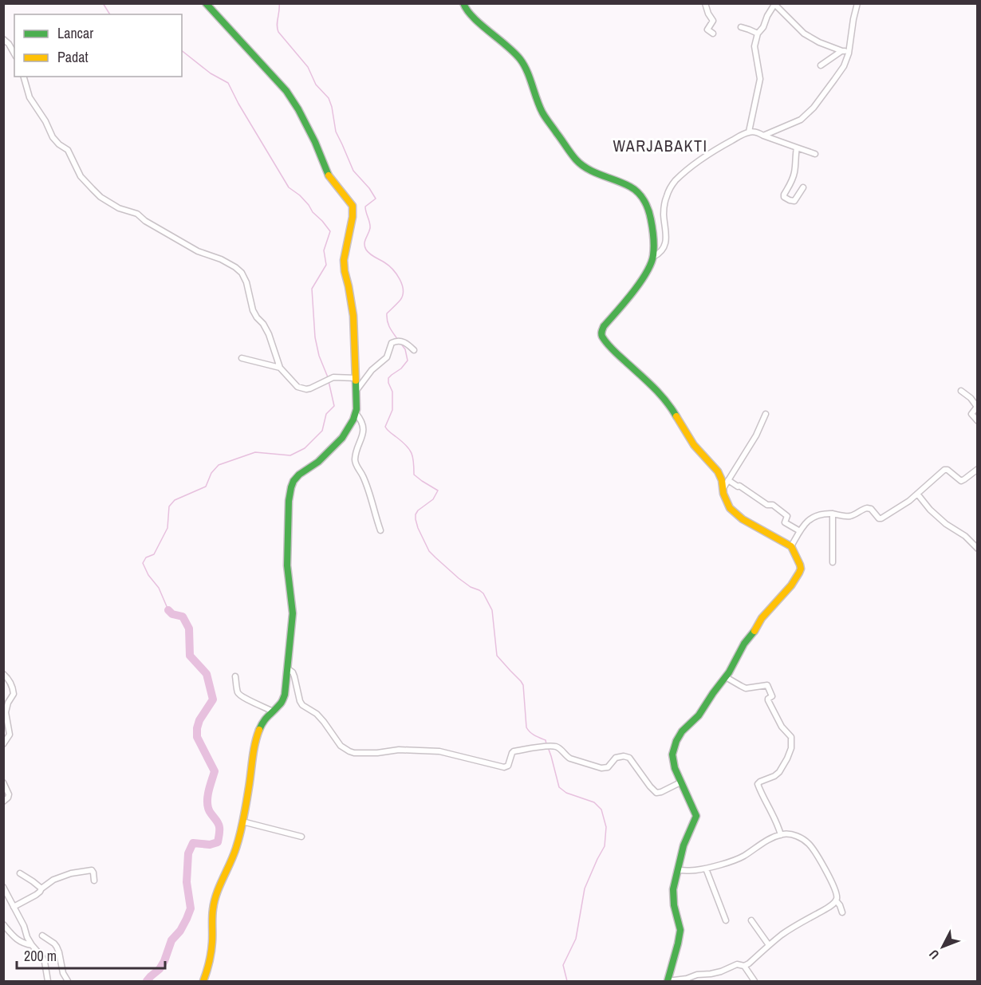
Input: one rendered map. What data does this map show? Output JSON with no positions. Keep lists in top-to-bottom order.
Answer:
{
  "districts": ["WARJABAKTI"],
  "legend": ["Lancar", "Padat"],
  "scale_bar": "200 m",
  "north": "bottom left"
}
